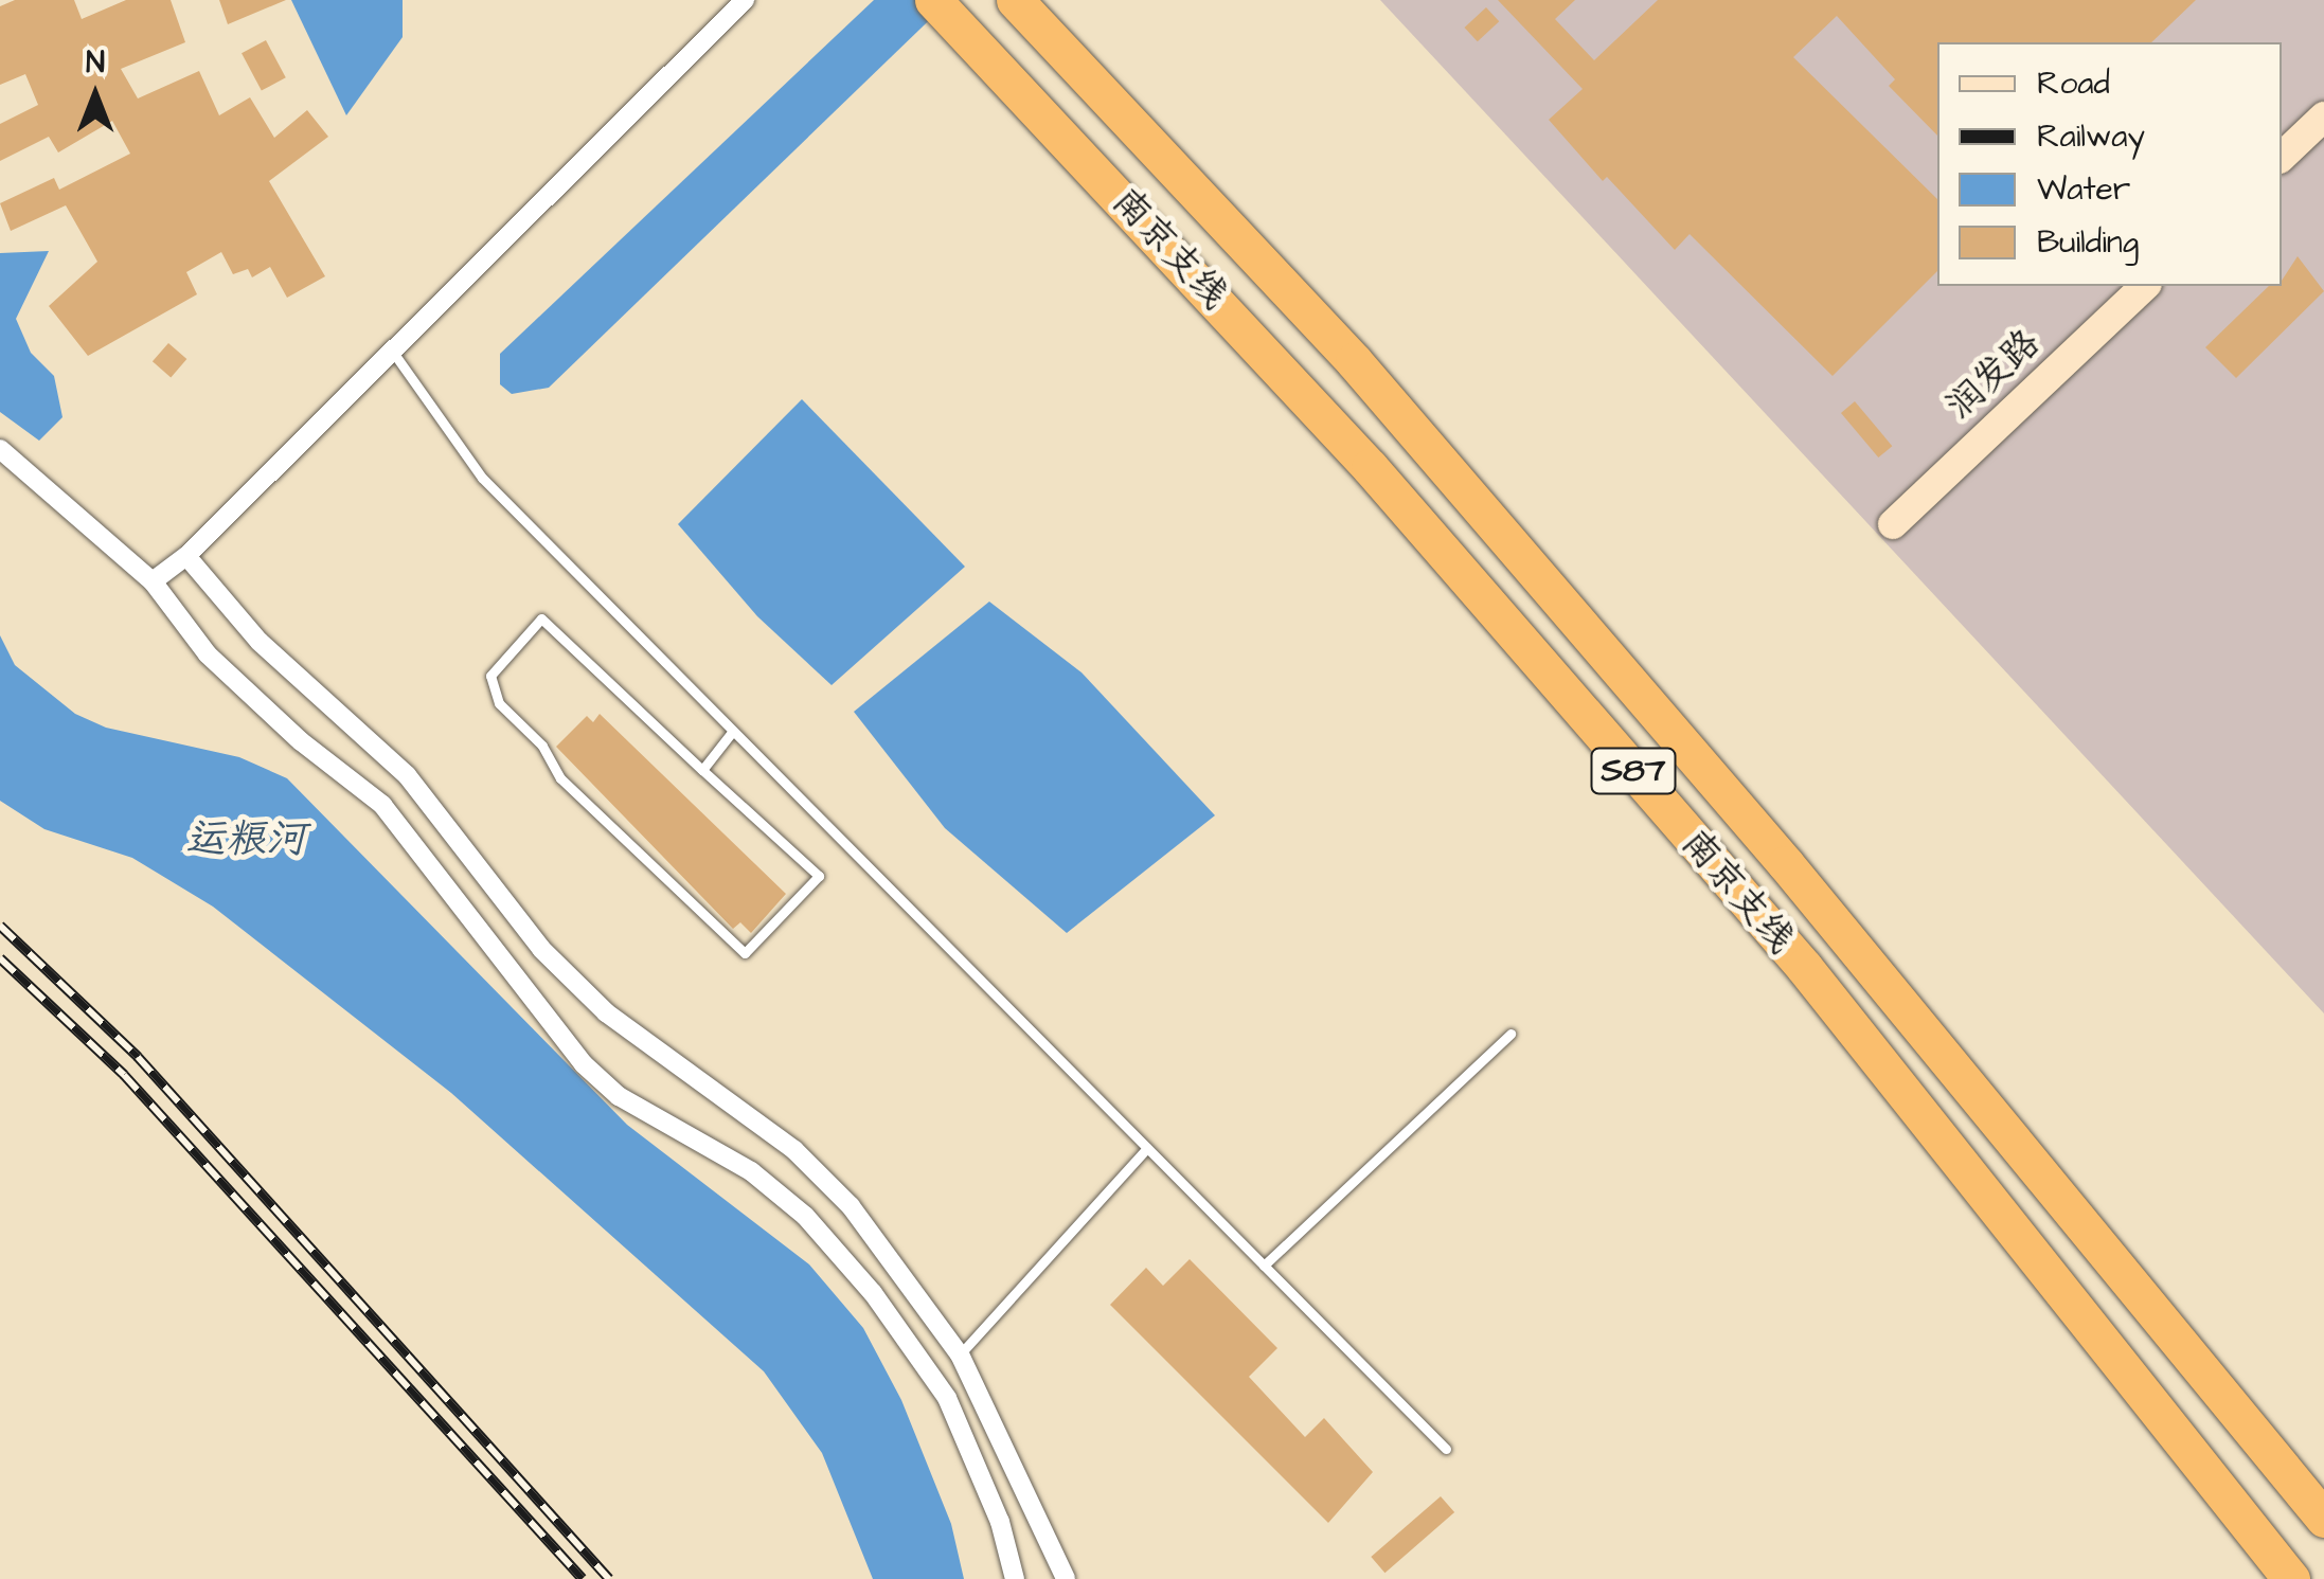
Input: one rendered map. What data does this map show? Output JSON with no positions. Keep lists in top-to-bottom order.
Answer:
{
  "streets": {
    "highway": ["南京支线", "S87"],
    "street": ["润发路"]
  },
  "water": ["运粮河"],
  "legend": [
    "Road",
    "Railway",
    "Water",
    "Building"
  ],
  "north": "top"
}
